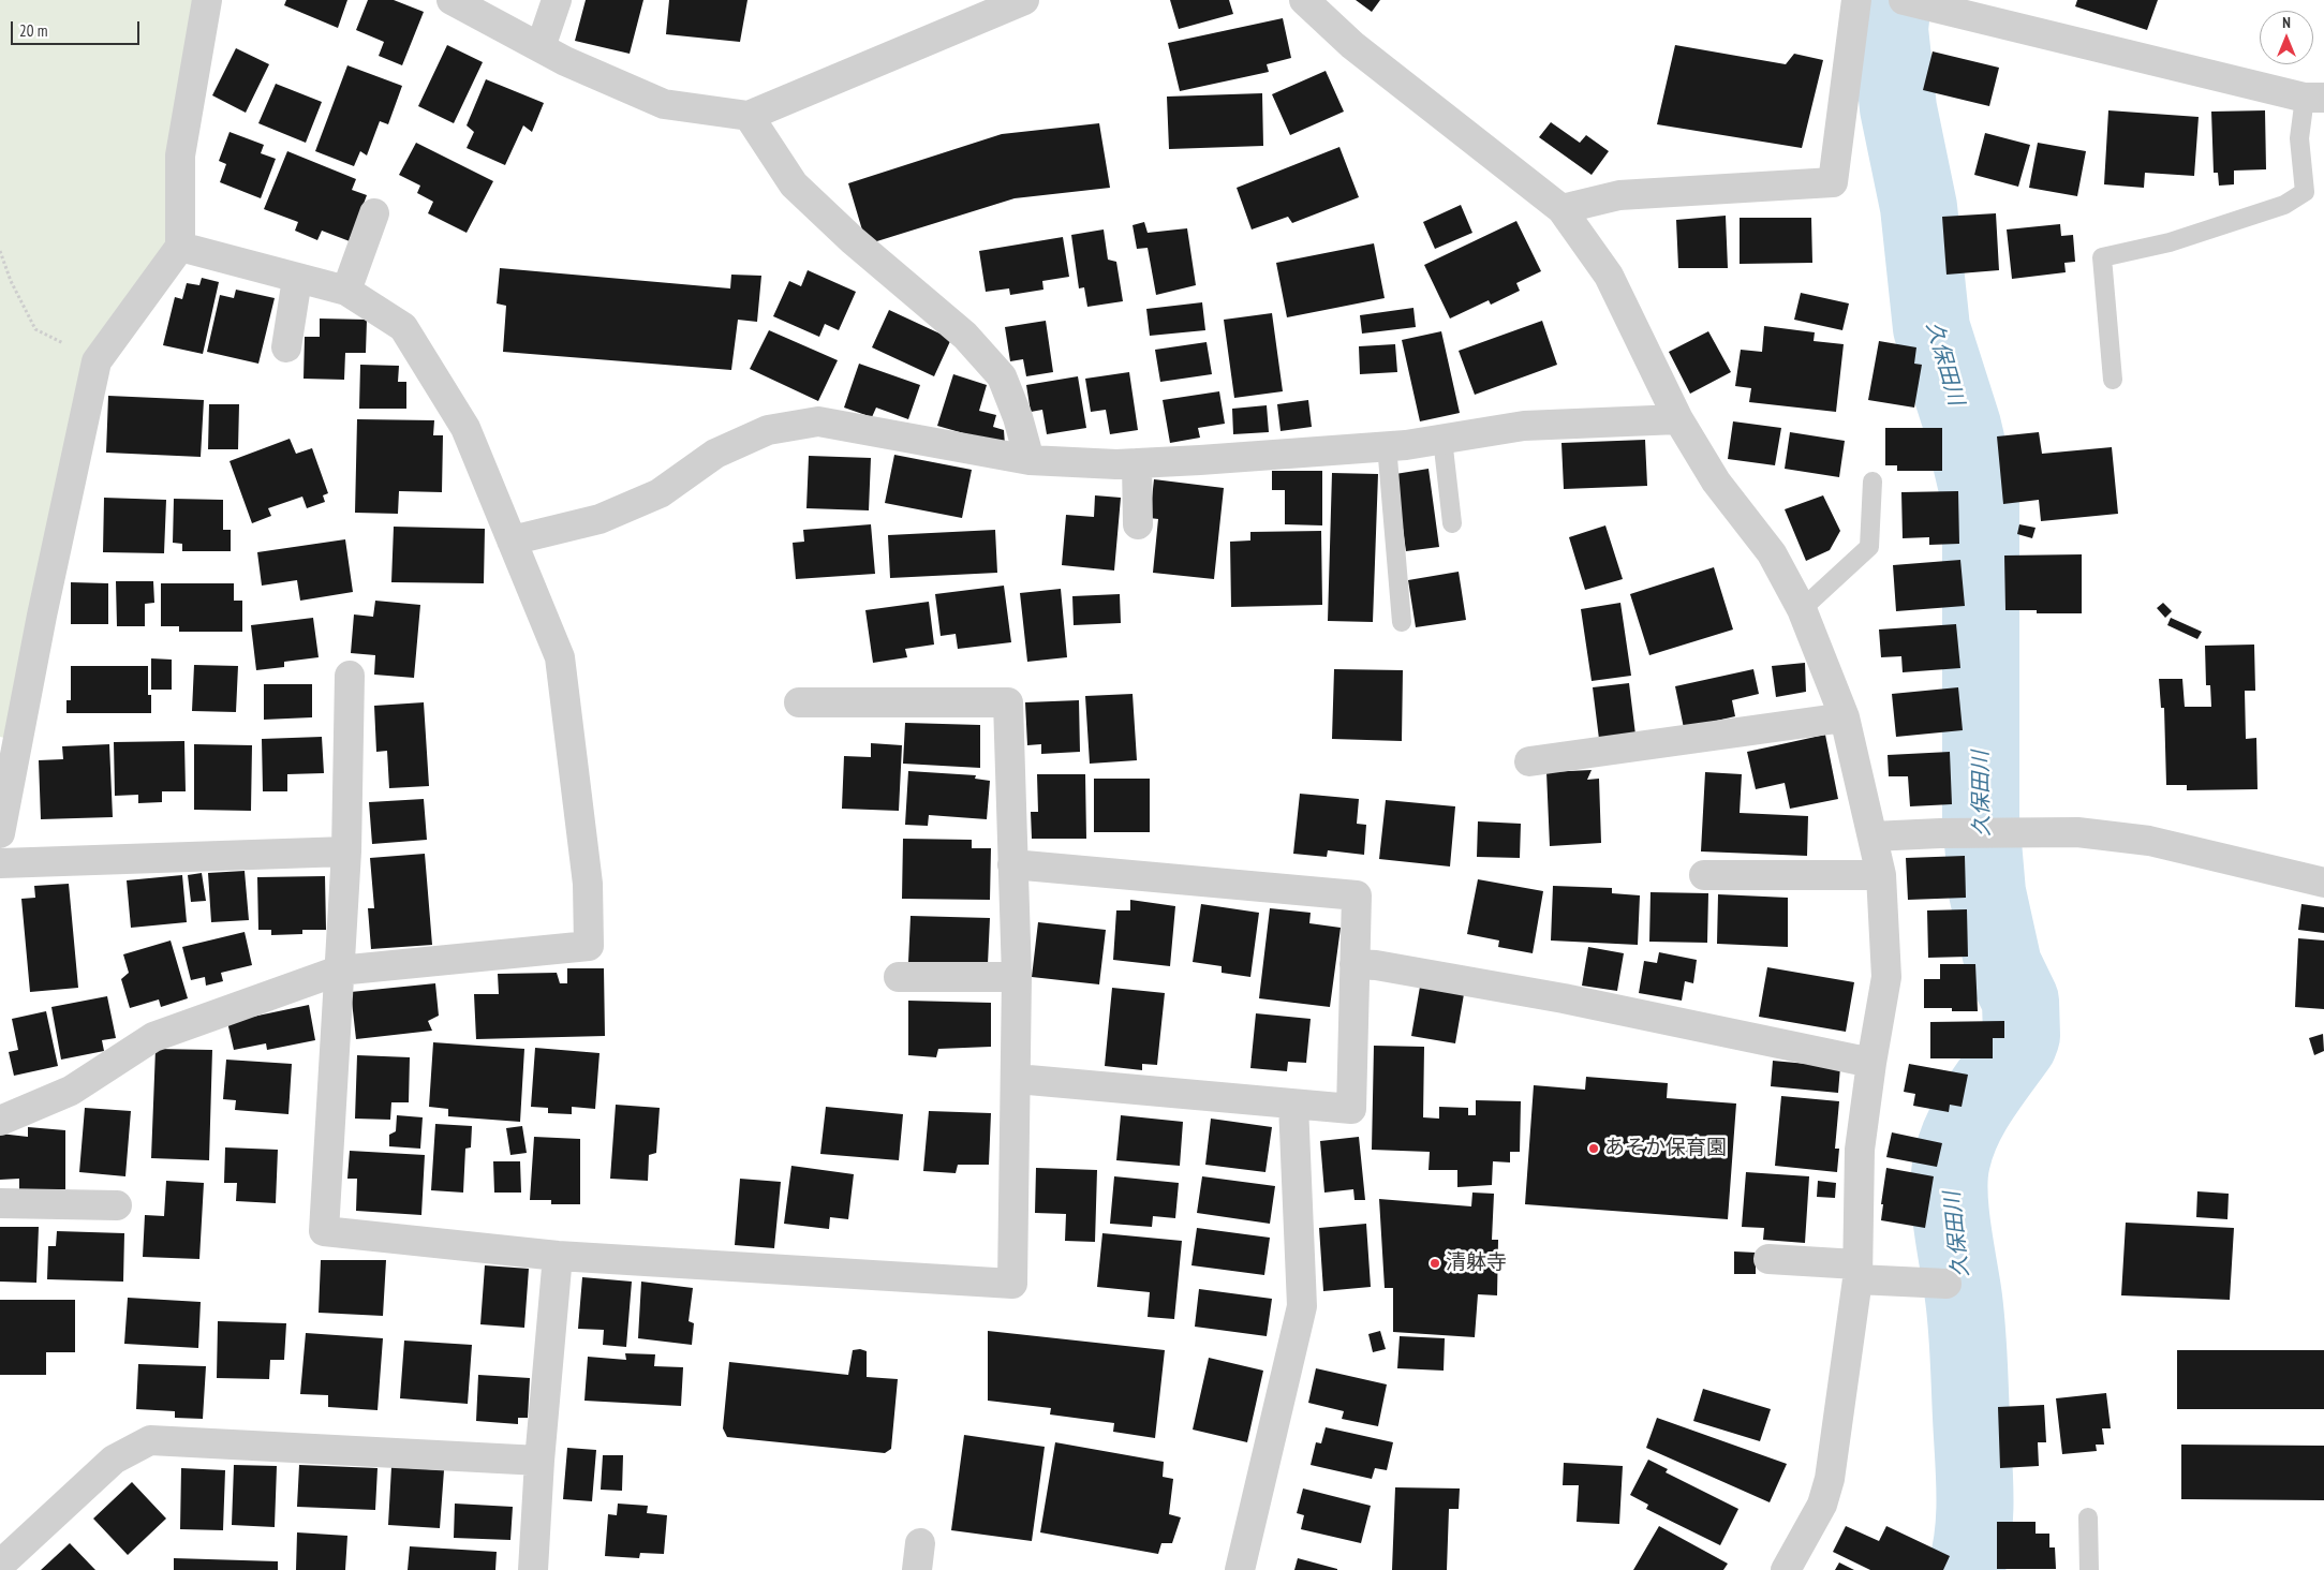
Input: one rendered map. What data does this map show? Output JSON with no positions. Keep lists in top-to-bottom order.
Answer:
{
  "water": ["久保田川"],
  "places": ["あそか保育園", "清躰寺"],
  "scale_bar": "20 m",
  "north": "top"
}
